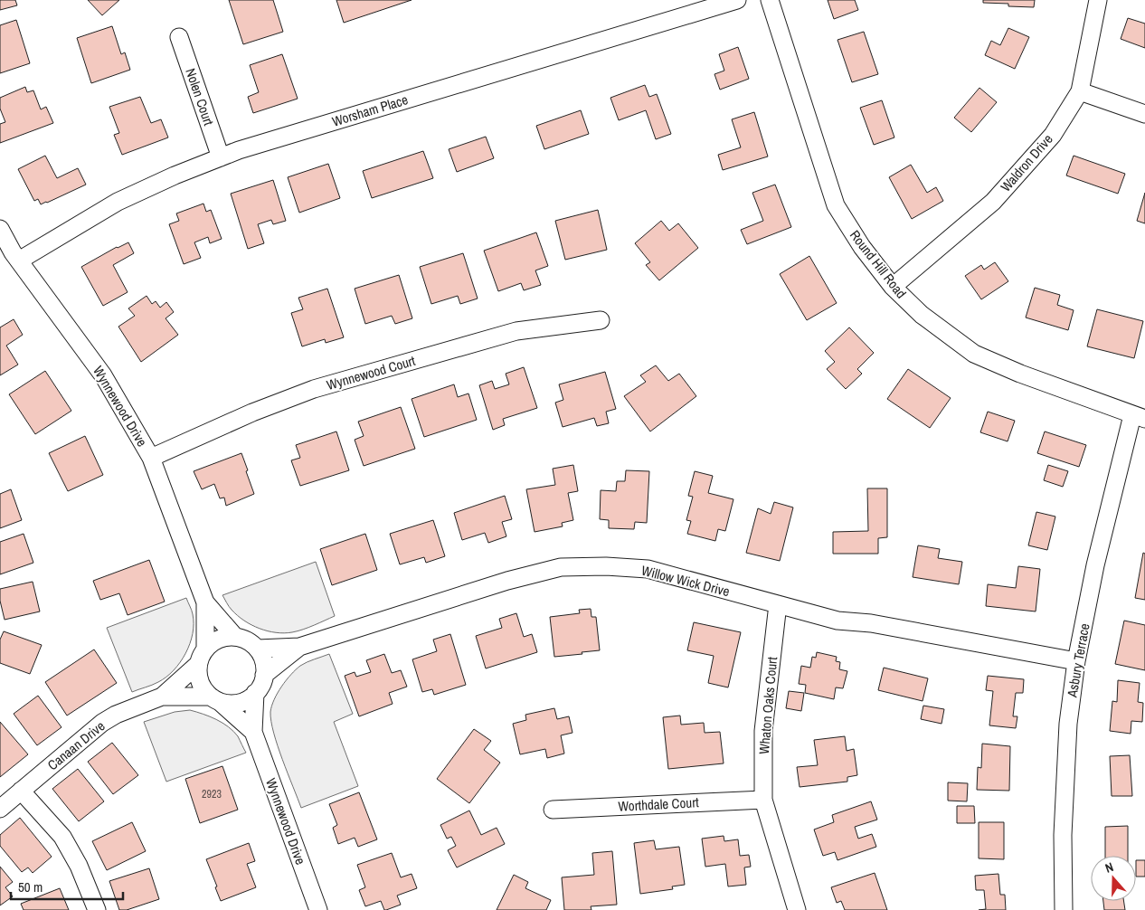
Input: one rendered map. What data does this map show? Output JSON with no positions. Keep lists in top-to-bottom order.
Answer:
{
  "streets": {
    "street": [
      "Nolen Court",
      "Worsham Place",
      "Waldron Drive",
      "Round Hill Road",
      "Wynnewood Court",
      "Wynnewood Drive",
      "Willow Wick Drive",
      "Asbury Terrace",
      "Whaton Oaks Court",
      "Canaan Drive",
      "Worthdale Court"
    ]
  },
  "crossings": [
    ["Nolen Court", "Worsham Place"],
    ["Worsham Place", "Wynnewood Drive"],
    ["Waldron Drive", "Round Hill Road"],
    ["Round Hill Road", "Asbury Terrace"],
    ["Wynnewood Court", "Wynnewood Drive"],
    ["Wynnewood Drive", "Willow Wick Drive"],
    ["Wynnewood Drive", "Canaan Drive"],
    ["Willow Wick Drive", "Asbury Terrace"],
    ["Willow Wick Drive", "Whaton Oaks Court"],
    ["Willow Wick Drive", "Canaan Drive"],
    ["Whaton Oaks Court", "Worthdale Court"]
  ],
  "house_numbers": ["2923"],
  "scale_bar": "50 m",
  "north": "top"
}
